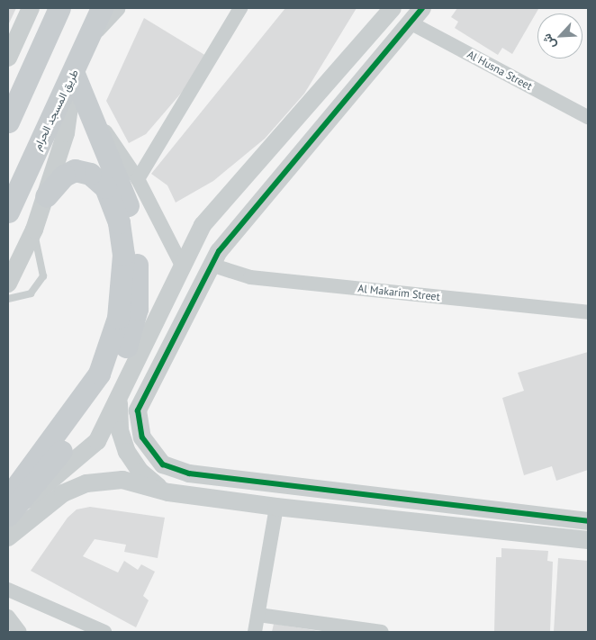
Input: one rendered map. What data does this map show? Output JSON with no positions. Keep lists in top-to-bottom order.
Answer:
{
  "streets": {
    "main road": ["طريق المسجد الحرام"],
    "street": ["Al Husna Street", "Al Makarim Street"]
  },
  "north": "bottom left"
}
